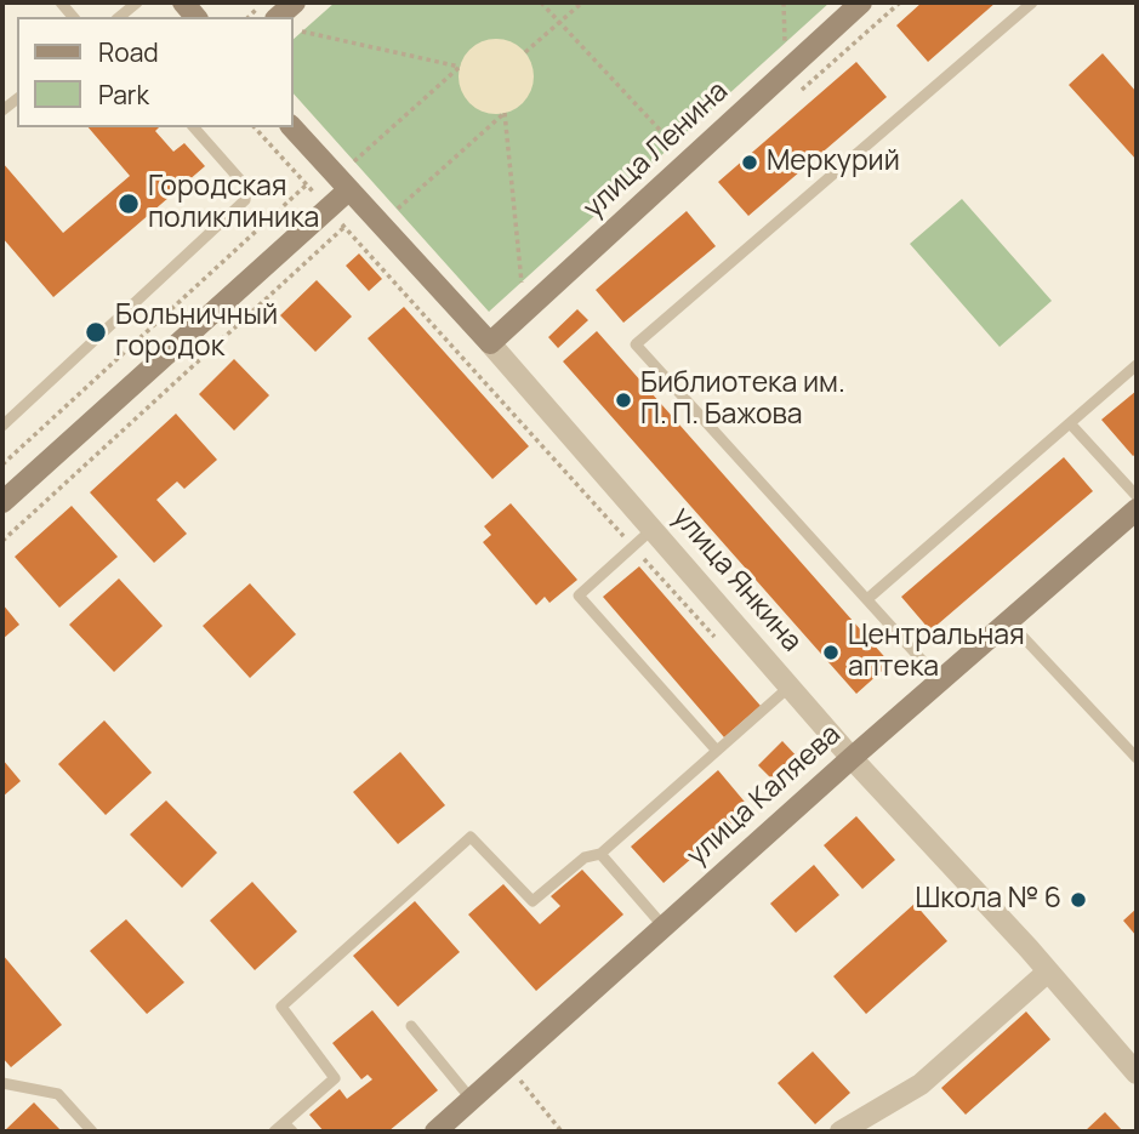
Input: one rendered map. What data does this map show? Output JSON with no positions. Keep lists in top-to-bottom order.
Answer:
{
  "streets": {
    "main road": ["улица Ленина", "улица Янкина", "улица Каляева"]
  },
  "crossings": [
    ["улица Ленина", "улица Янкина"],
    ["улица Янкина", "улица Каляева"]
  ],
  "places": [
    "Меркурий",
    "Городская поликлиника",
    "Больничный городок",
    "Библиотека им. П. П. Бажова",
    "Центральная аптека",
    "Школа № 6"
  ],
  "legend": ["Road", "Park"]
}
